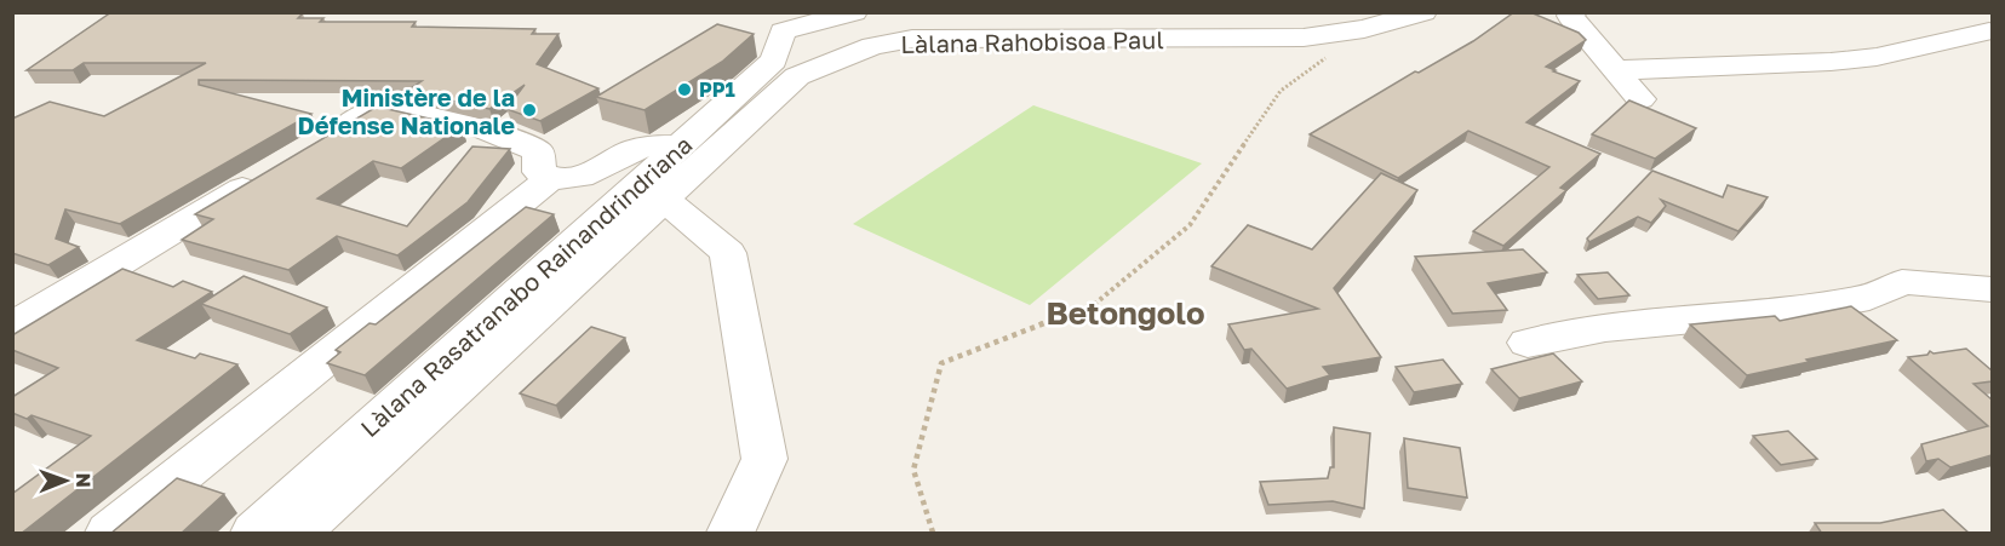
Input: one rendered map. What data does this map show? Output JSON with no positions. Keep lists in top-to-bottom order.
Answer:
{
  "streets": {
    "street": ["Làlana Rahobisoa Paul", "Làlana Rasatranabo Rainandrindriana"]
  },
  "districts": ["Betongolo"],
  "places": ["PP1", "Ministère de la Défense Nationale"],
  "north": "right"
}
